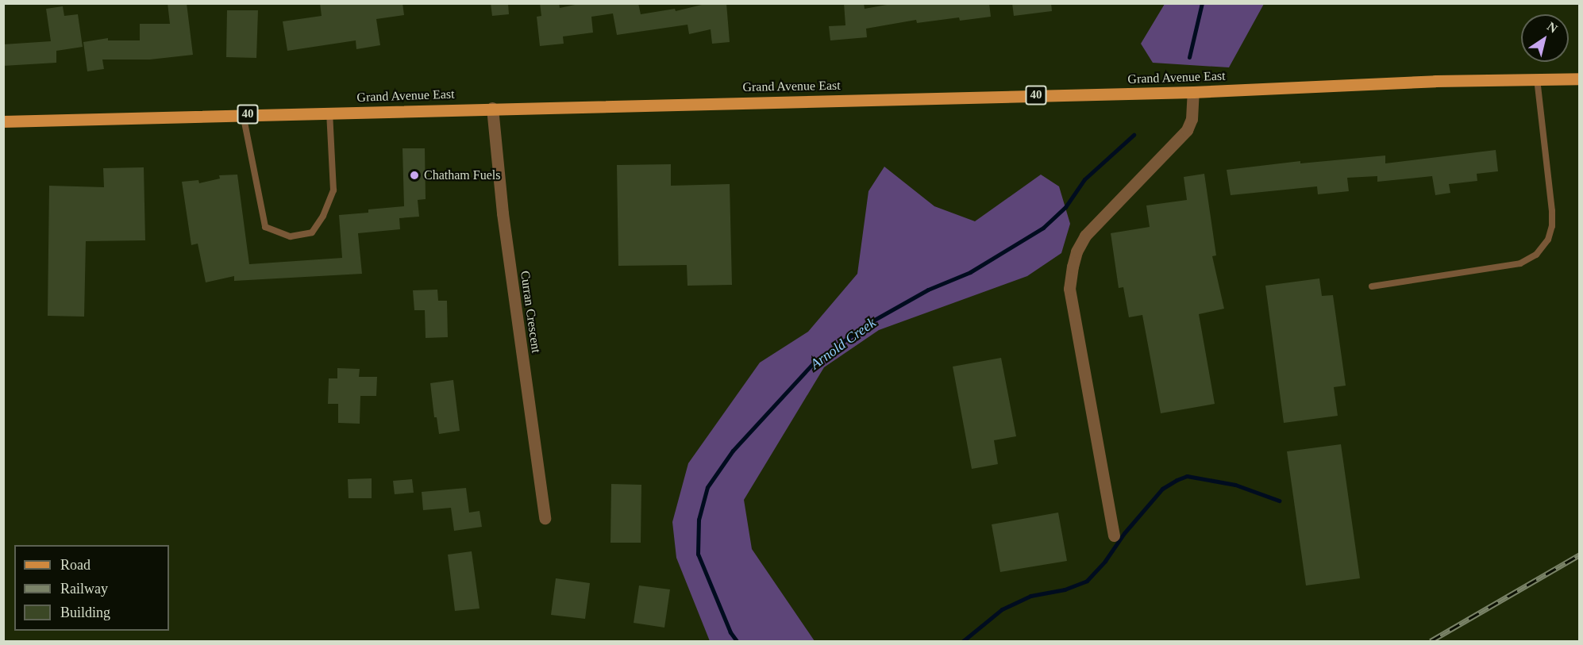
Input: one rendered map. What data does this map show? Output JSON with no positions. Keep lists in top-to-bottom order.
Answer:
{
  "streets": {
    "main road": ["Grand Avenue East", "40"],
    "street": ["Curran Crescent"]
  },
  "crossings": [
    ["Grand Avenue East", "Curran Crescent"]
  ],
  "water": ["Arnold Creek"],
  "places": ["Chatham Fuels"],
  "legend": ["Road", "Railway", "Building"],
  "north": "top right"
}
